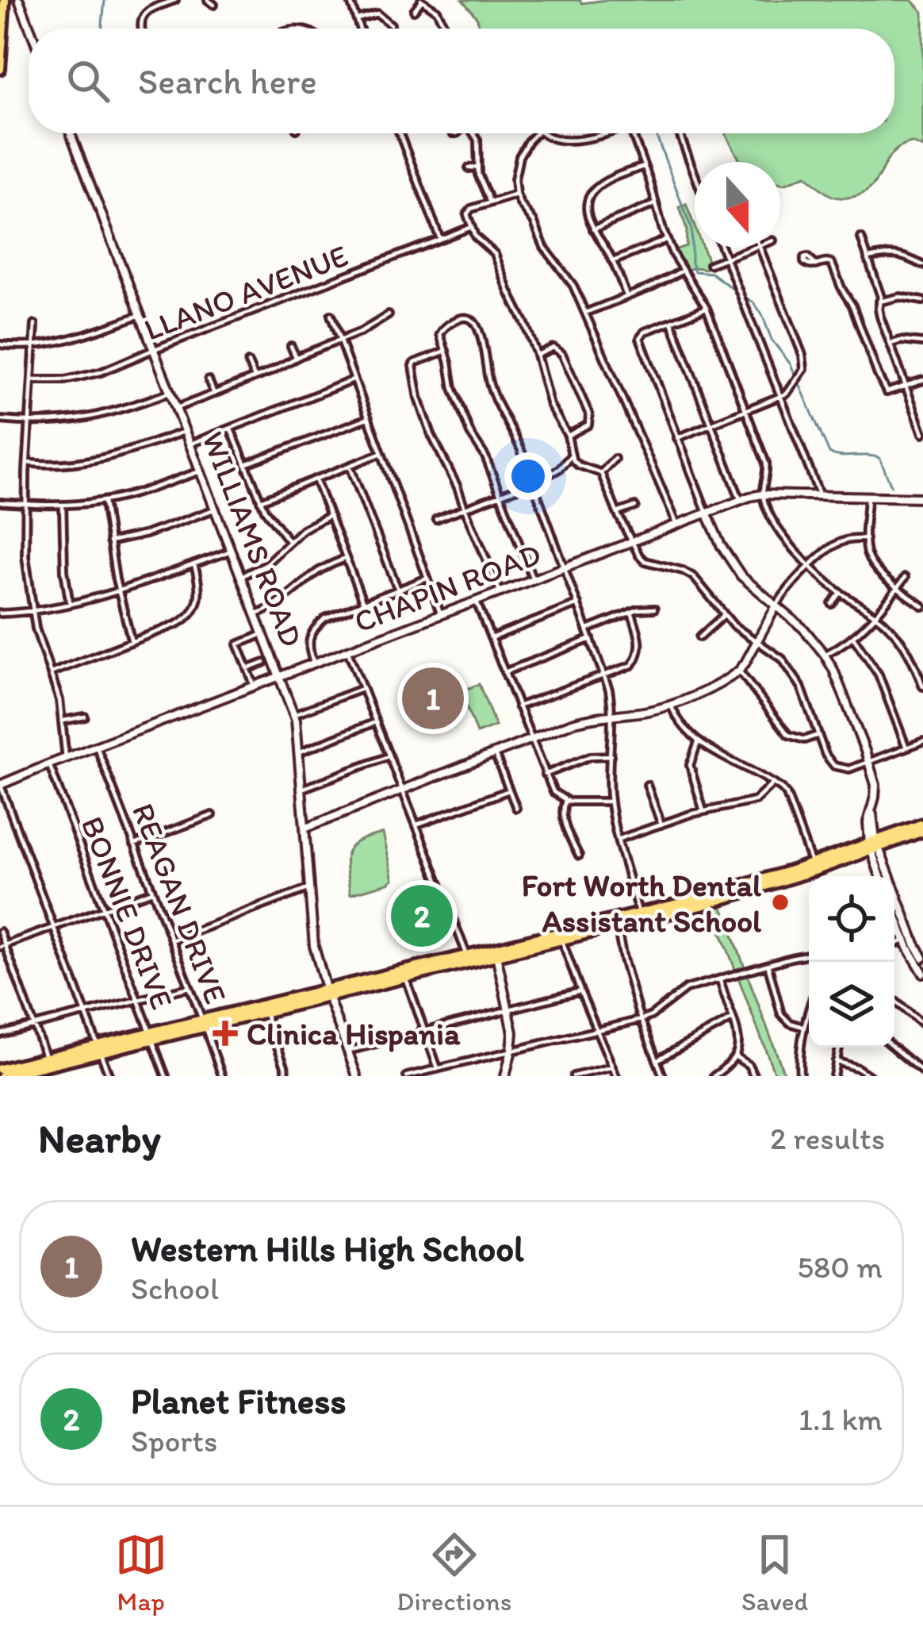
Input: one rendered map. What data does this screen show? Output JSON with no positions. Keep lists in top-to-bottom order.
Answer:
{
  "streets": {
    "street": [
      "LLANO AVENUE",
      "WILLIAMS ROAD",
      "CHAPIN ROAD",
      "REAGAN DRIVE",
      "BONNIE DRIVE"
    ]
  },
  "crossings": [
    ["LLANO AVENUE", "WILLIAMS ROAD"],
    ["WILLIAMS ROAD", "CHAPIN ROAD"],
    ["CHAPIN ROAD", "REAGAN DRIVE"],
    ["CHAPIN ROAD", "BONNIE DRIVE"]
  ],
  "places": {
    "other": ["Fort Worth Dental Assistant School"],
    "health": ["Clinica Hispania"]
  },
  "north": "bottom",
  "page": {
    "search": "Search here",
    "pins": ["1", "2"],
    "heading": ["Nearby", "2 results"],
    "list": [
      {
        "mark": "1",
        "name": "Western Hills High School",
        "note": "School",
        "value": "580 m"
      },
      {
        "mark": "2",
        "name": "Planet Fitness",
        "note": "Sports",
        "value": "1.1 km"
      }
    ],
    "nav": ["Map", "Directions", "Saved"]
  }
}
